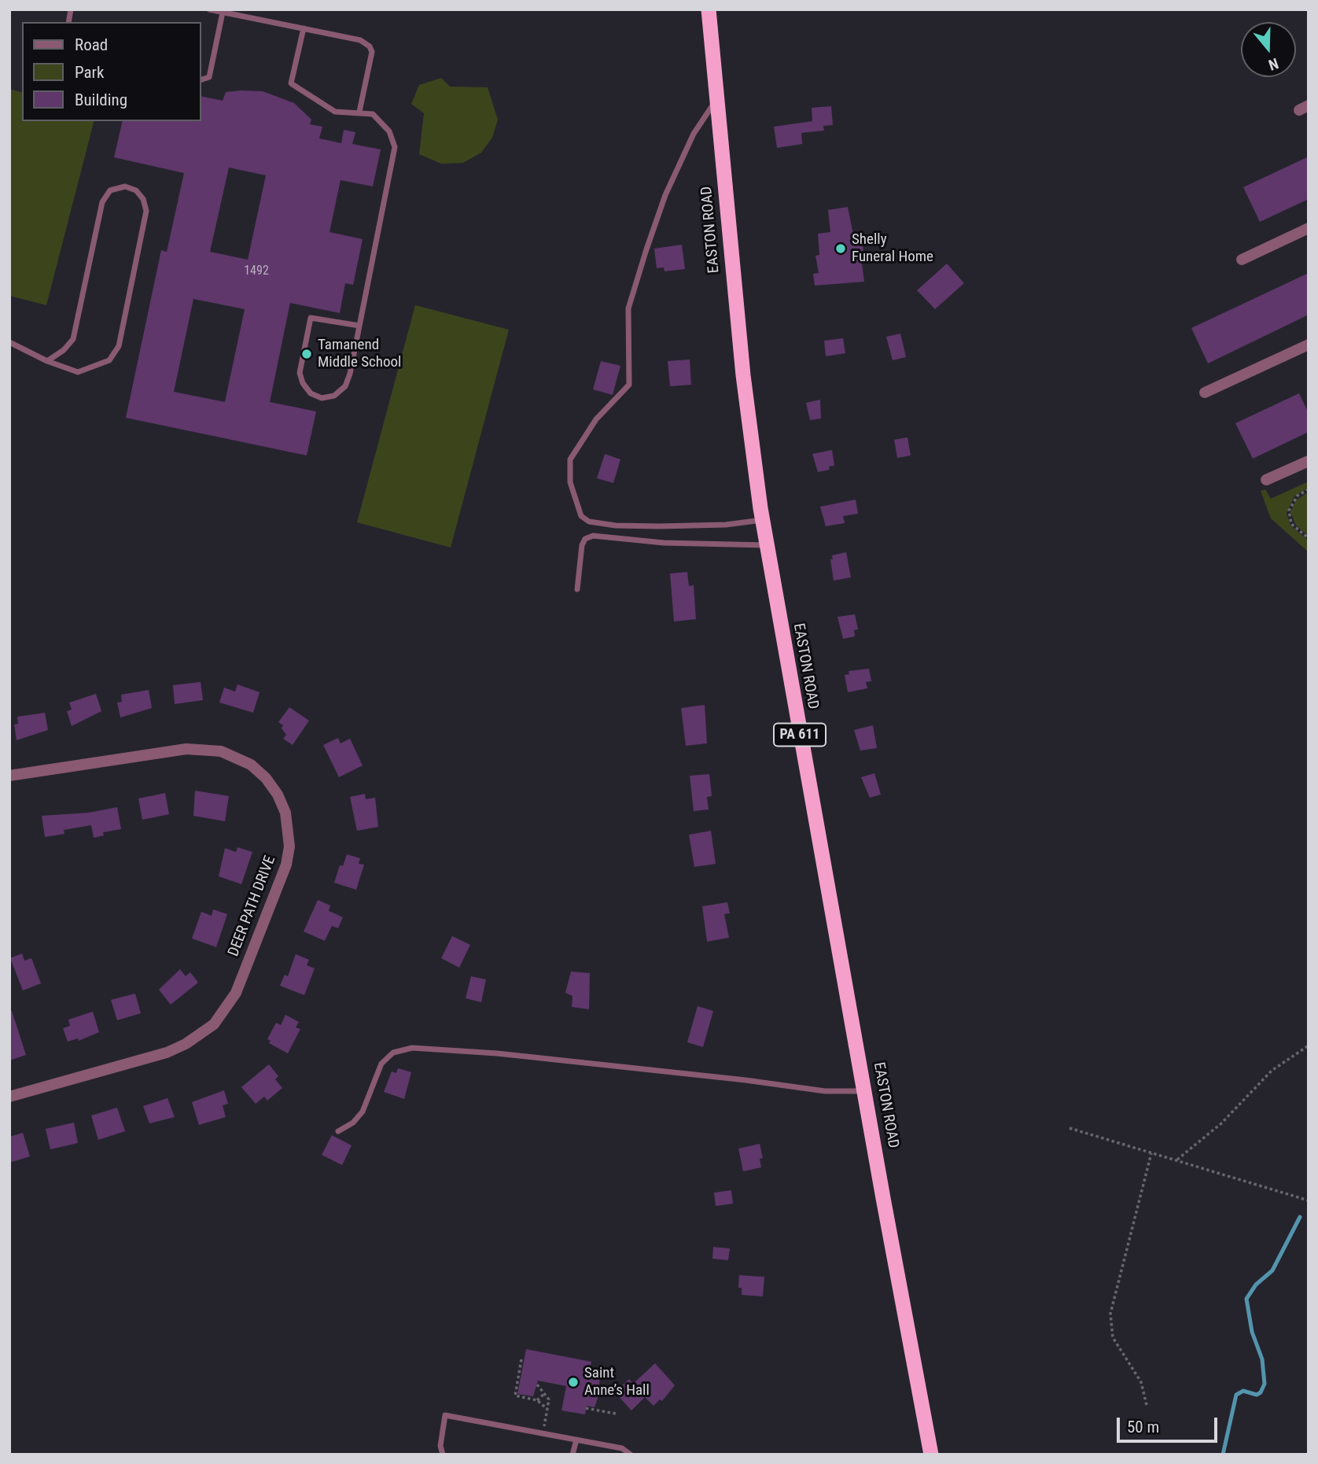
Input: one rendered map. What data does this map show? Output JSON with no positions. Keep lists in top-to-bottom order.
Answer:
{
  "streets": {
    "highway": ["EASTON ROAD", "PA 611"],
    "street": ["DEER PATH DRIVE"]
  },
  "places": ["Shelly Funeral Home", "Tamanend Middle School", "Saint Anne’s Hall"],
  "house_numbers": ["1492"],
  "legend": ["Road", "Park", "Building"],
  "scale_bar": "50 m",
  "north": "bottom"
}
